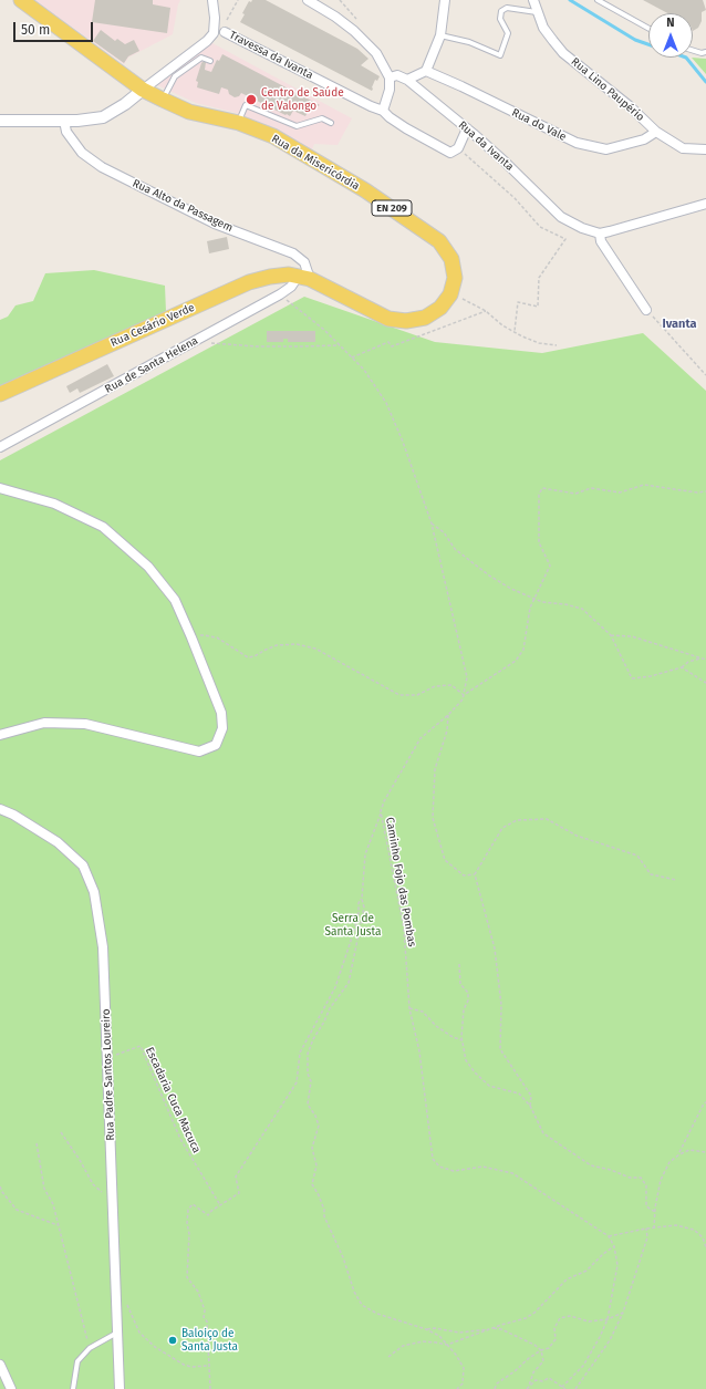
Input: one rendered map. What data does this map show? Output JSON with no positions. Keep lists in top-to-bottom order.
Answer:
{
  "streets": {
    "main road": ["Rua da Misericórdia", "EN 209", "Rua Cesário Verde"],
    "street": [
      "Travessa da Ivanta",
      "Rua Lino Paupério",
      "Rua do Vale",
      "Rua da Ivanta",
      "Rua Alto da Passagem",
      "Rua de Santa Helena",
      "Rua Padre Santos Loureiro"
    ],
    "path": ["Caminho Fojo das Pombas", "Escadaria Cuca Macuca"]
  },
  "crossings": [
    ["Rua Lino Paupério", "Rua do Vale"],
    ["Rua Alto da Passagem", "Rua Cesário Verde"],
    ["Rua Alto da Passagem", "Rua de Santa Helena"],
    ["Rua Cesário Verde", "Rua de Santa Helena"]
  ],
  "districts": ["Ivanta"],
  "parks": ["Serra de Santa Justa"],
  "places": ["Centro de Saúde de Valongo", "Baloiço de Santa Justa"],
  "scale_bar": "50 m",
  "north": "top"
}
